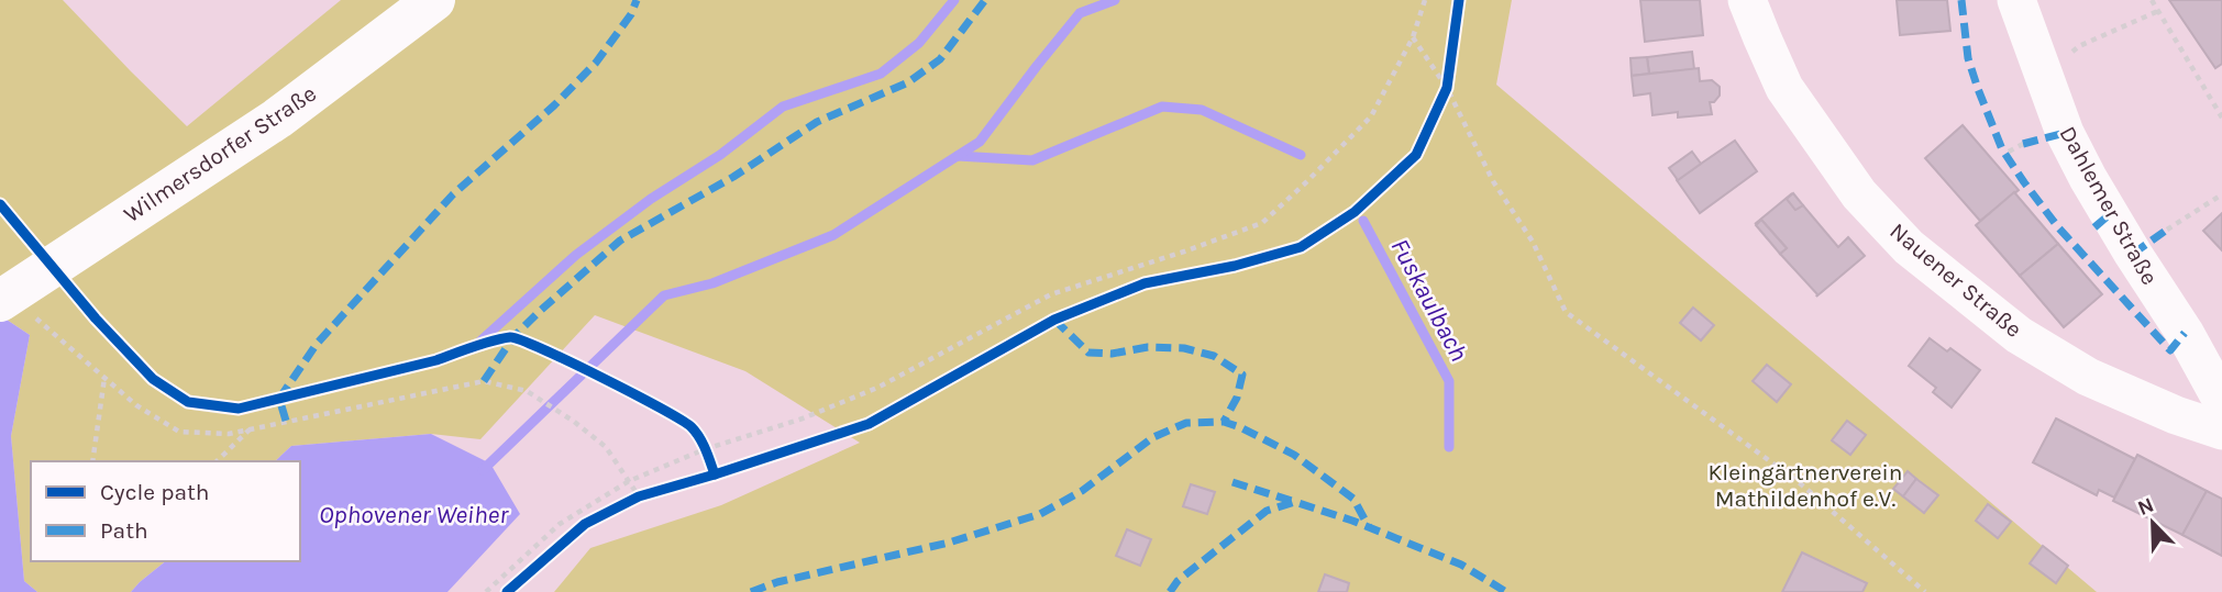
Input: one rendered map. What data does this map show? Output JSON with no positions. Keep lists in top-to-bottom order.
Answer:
{
  "streets": {
    "street": ["Wilmersdorfer Straße", "Dahlemer Straße", "Nauener Straße"]
  },
  "water": ["Fuskaulbach", "Ophovener Weiher"],
  "parks": ["Kleingärtnerverein Mathildenhof e.V."],
  "legend": ["Cycle path", "Path"],
  "north": "top left"
}
